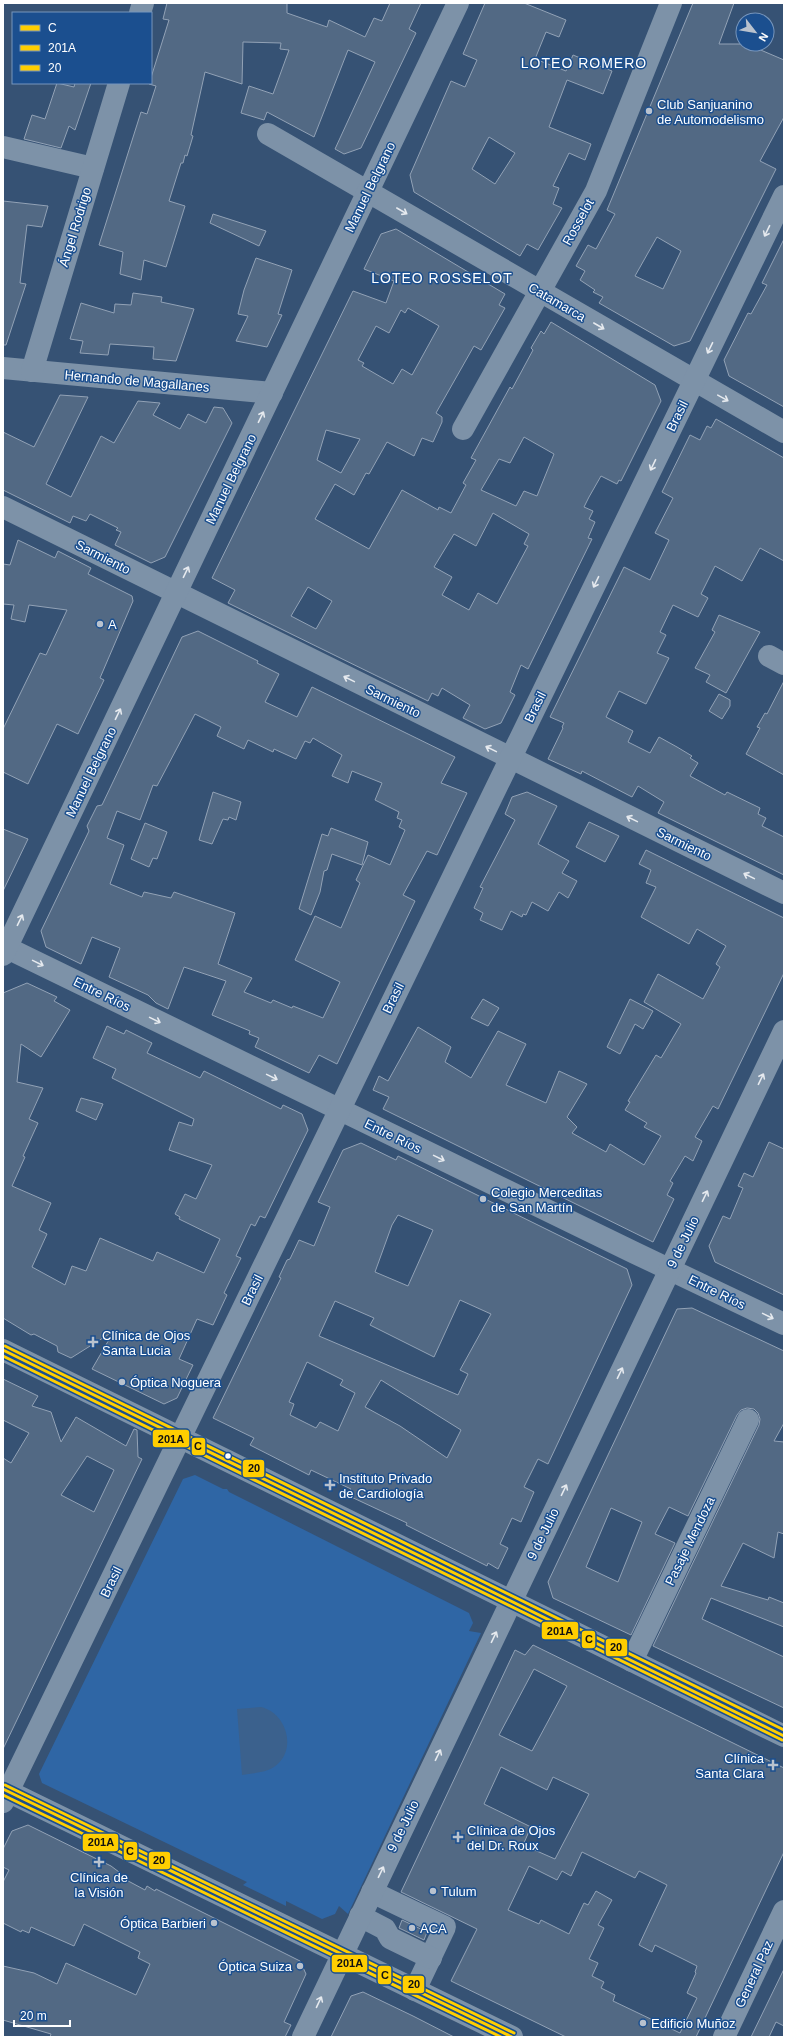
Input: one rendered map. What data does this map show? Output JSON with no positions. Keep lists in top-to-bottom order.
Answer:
{
  "streets": {
    "street": [
      "Manuel Belgrano",
      "Rosselot",
      "Ángel Rodrigo",
      "Catamarca",
      "Hernando de Magallanes",
      "Brasil",
      "Sarmiento",
      "Entre Ríos",
      "9 de Julio",
      "Pasaje Mendoza",
      "General Paz"
    ]
  },
  "crossings": [
    ["Manuel Belgrano", "Catamarca"],
    ["Manuel Belgrano", "Hernando de Magallanes"],
    ["Manuel Belgrano", "Sarmiento"],
    ["Manuel Belgrano", "Entre Ríos"],
    ["Rosselot", "Catamarca"],
    ["Ángel Rodrigo", "Hernando de Magallanes"],
    ["Catamarca", "Brasil"],
    ["Brasil", "Sarmiento"],
    ["Brasil", "Entre Ríos"],
    ["Entre Ríos", "9 de Julio"]
  ],
  "one_way": [
    "Manuel Belgrano",
    "Catamarca",
    "Brasil",
    "Sarmiento",
    "Entre Ríos",
    "9 de Julio"
  ],
  "districts": ["LOTEO ROMERO", "LOTEO ROSSELOT"],
  "places": {
    "other": [
      "Club Sanjuanino de Automodelismo",
      "A",
      "Colegio Merceditas de San Martín",
      "Óptica Noguera",
      "Tulum",
      "Óptica Barbieri",
      "ACA",
      "Óptica Suiza",
      "Edificio Muñoz"
    ],
    "health": [
      "Clínica de Ojos Santa Lucia",
      "Instituto Privado de Cardiología",
      "Clínica Santa Clara",
      "Clínica de Ojos del Dr. Roux",
      "Clínica de la Visión"
    ]
  },
  "lines": ["transit line 20", "transit line C", "transit line 201A"],
  "legend": ["C", "201A", "20"],
  "scale_bar": "20 m",
  "north": "bottom right"
}
